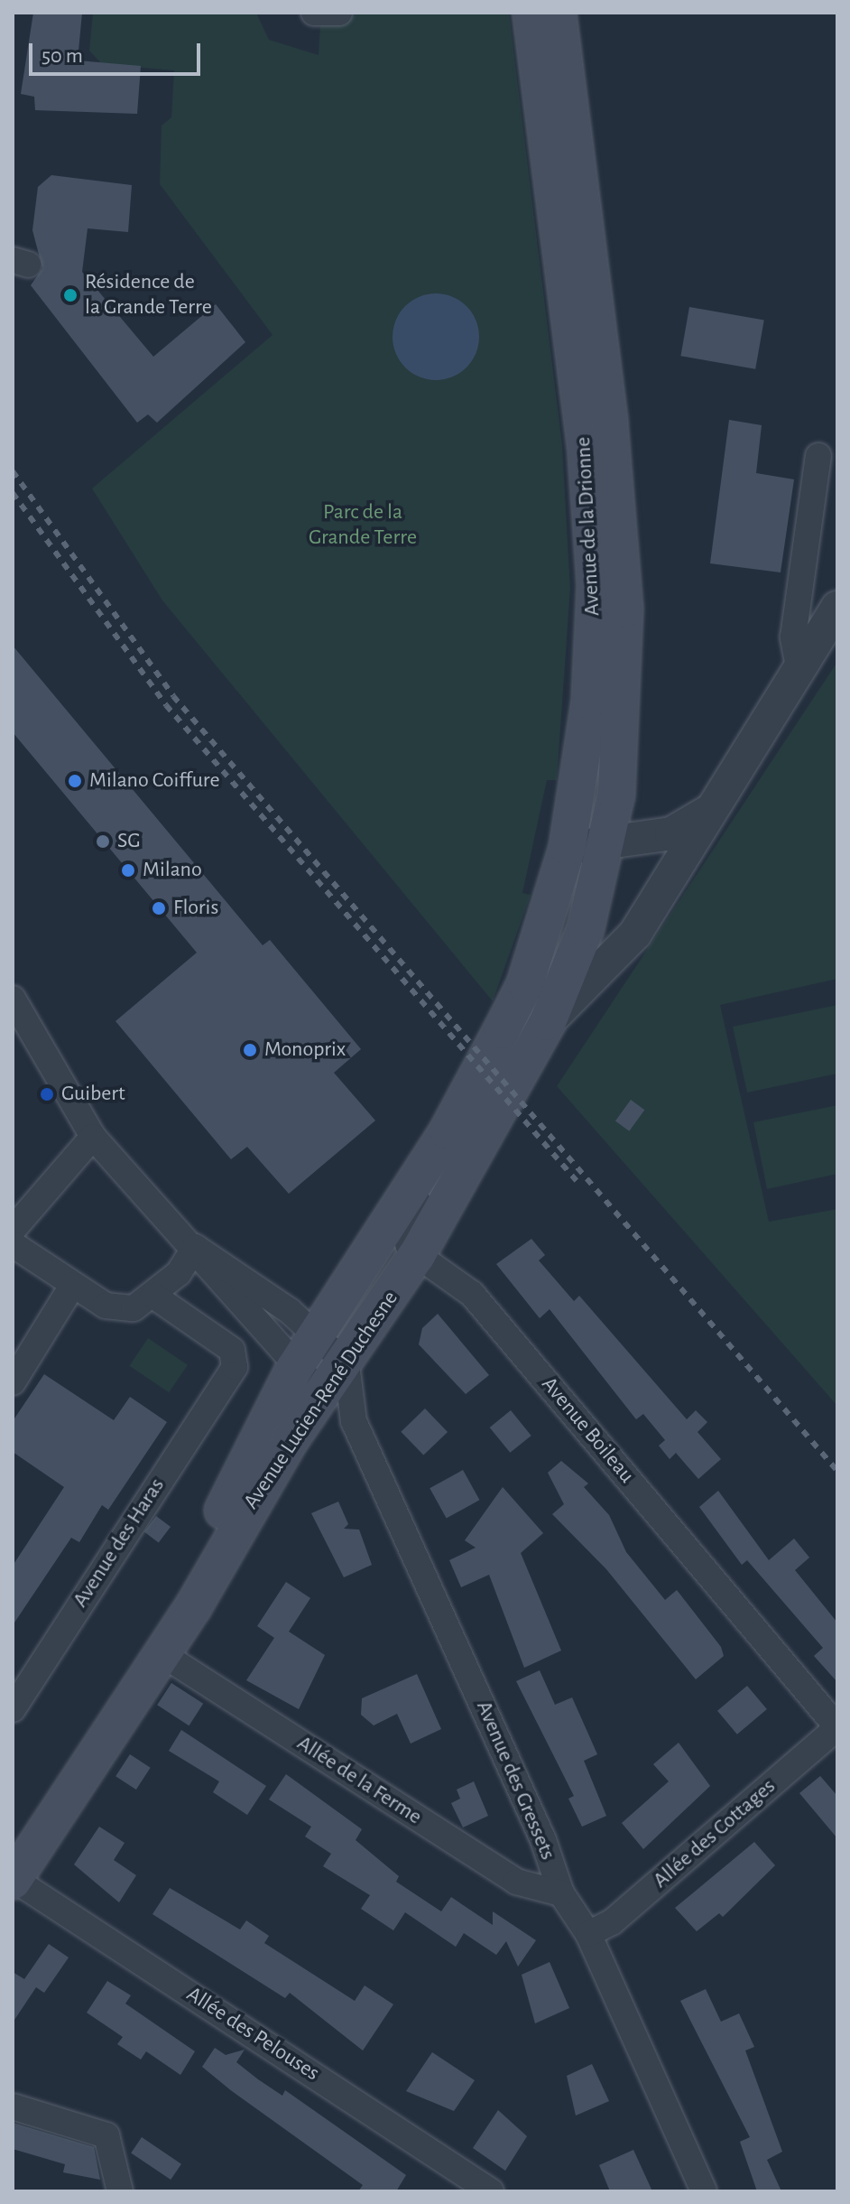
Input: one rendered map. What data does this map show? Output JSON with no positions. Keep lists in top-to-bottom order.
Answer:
{
  "streets": {
    "main road": ["Avenue de la Drionne", "Avenue Lucien-René Duchesne"],
    "street": [
      "Avenue Boileau",
      "Avenue des Haras",
      "Allée de la Ferme",
      "Avenue des Gressets",
      "Allée des Cottages",
      "Allée des Pelouses"
    ]
  },
  "crossings": [
    ["Avenue de la Drionne", "Avenue Lucien-René Duchesne"],
    ["Avenue Lucien-René Duchesne", "Avenue Boileau"],
    ["Avenue Lucien-René Duchesne", "Allée de la Ferme"],
    ["Avenue Lucien-René Duchesne", "Avenue des Gressets"],
    ["Avenue Lucien-René Duchesne", "Allée des Pelouses"],
    ["Avenue Boileau", "Allée des Cottages"],
    ["Allée de la Ferme", "Avenue des Gressets"],
    ["Avenue des Gressets", "Allée des Cottages"]
  ],
  "parks": ["Parc de la Grande Terre"],
  "places": [
    "Résidence de la Grande Terre",
    "Milano Coiffure",
    "SG",
    "Milano",
    "Floris",
    "Monoprix",
    "Guibert"
  ],
  "scale_bar": "50 m"
}
